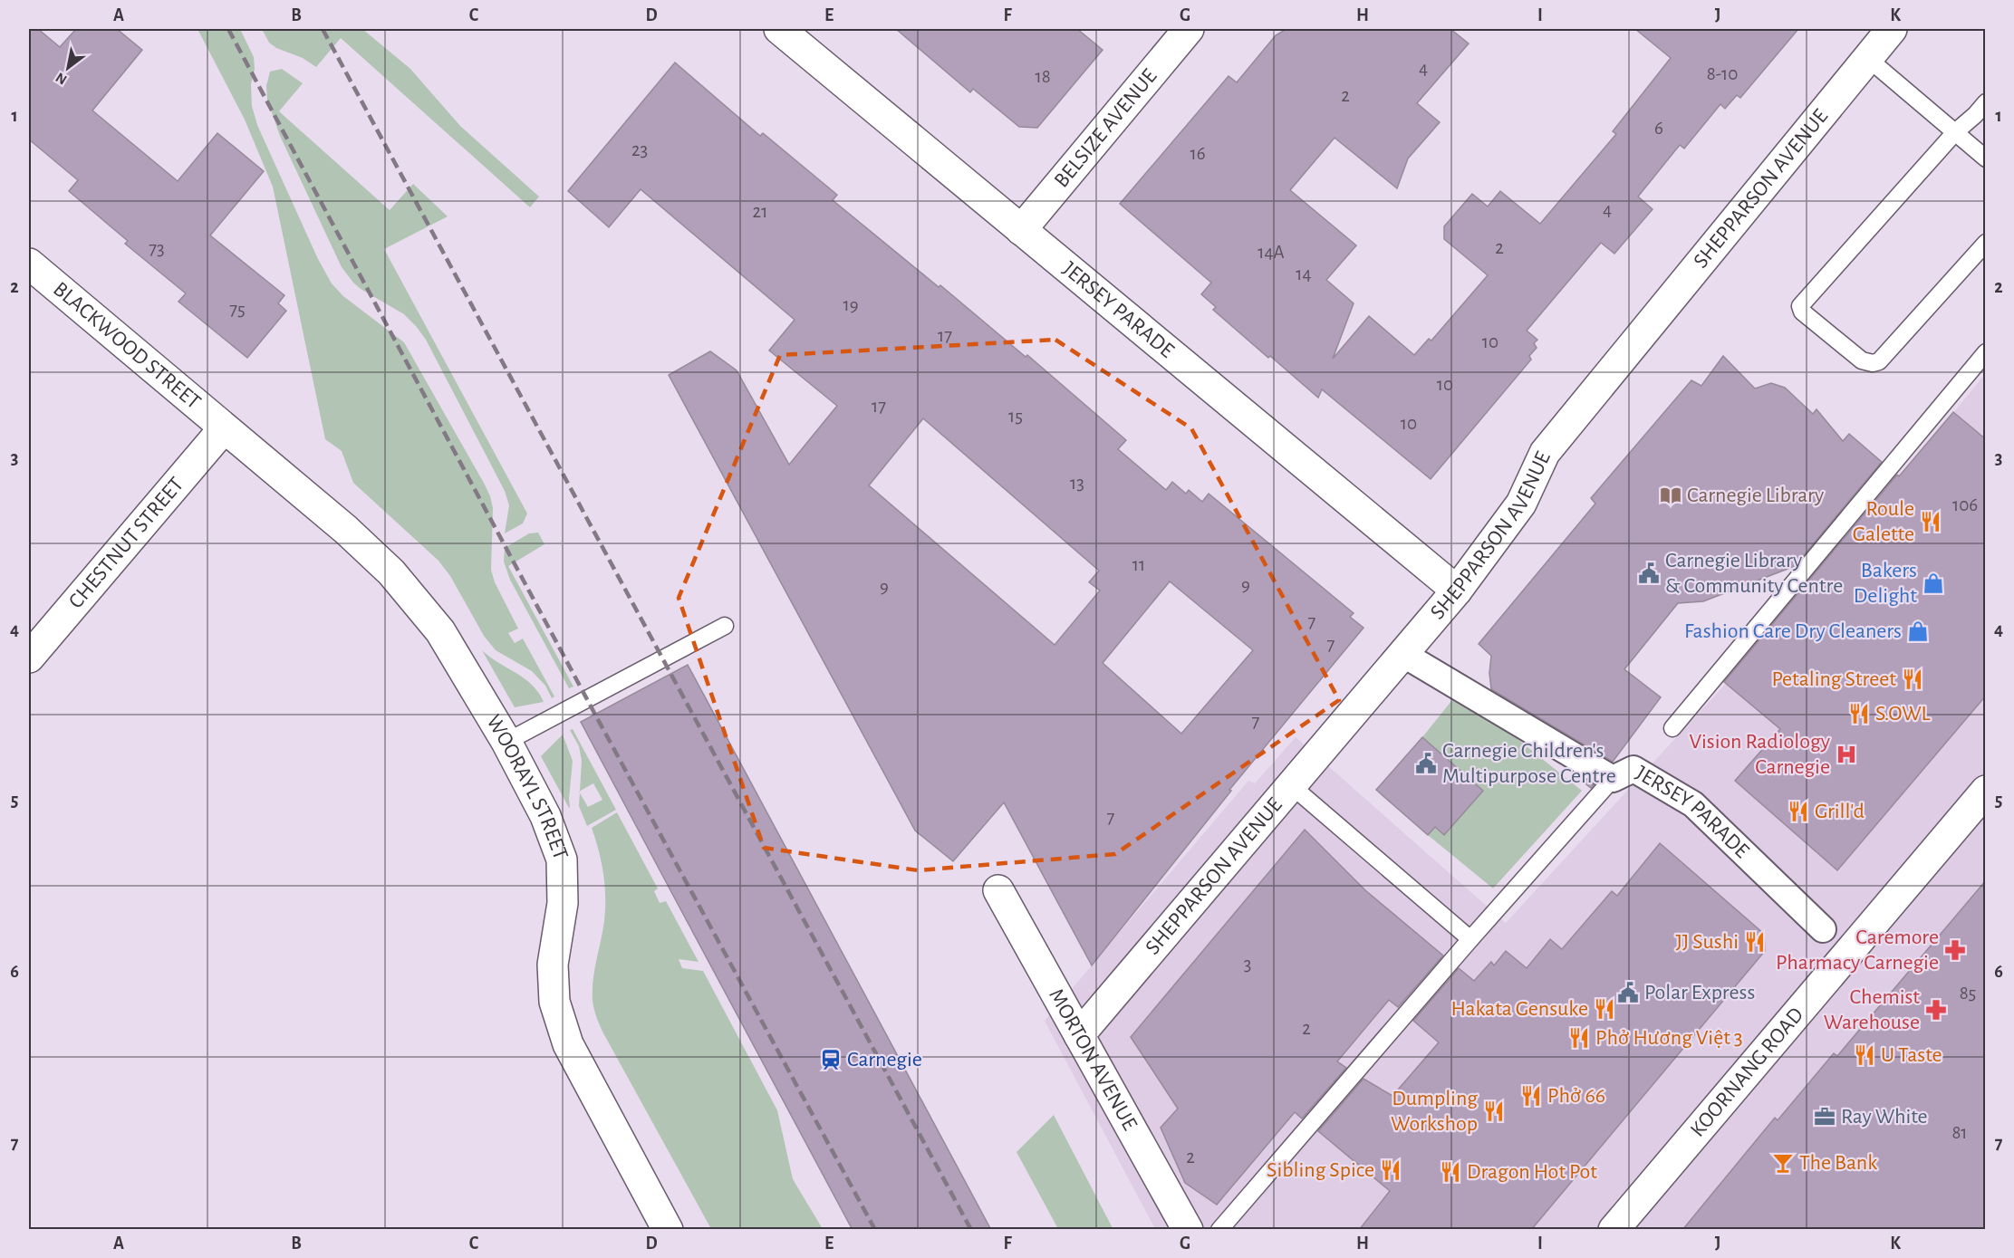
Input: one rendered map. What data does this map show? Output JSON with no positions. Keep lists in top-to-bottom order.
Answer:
{
  "streets": {
    "street": [
      "BELSIZE AVENUE",
      "SHEPPARSON AVENUE",
      "JERSEY PARADE",
      "BLACKWOOD STREET",
      "CHESTNUT STREET",
      "WOORAYL STREET",
      "MORTON AVENUE",
      "KOORNANG ROAD"
    ]
  },
  "crossings": [
    ["BELSIZE AVENUE", "JERSEY PARADE"],
    ["SHEPPARSON AVENUE", "JERSEY PARADE"],
    ["SHEPPARSON AVENUE", "MORTON AVENUE"],
    ["BLACKWOOD STREET", "CHESTNUT STREET"],
    ["BLACKWOOD STREET", "WOORAYL STREET"],
    ["CHESTNUT STREET", "WOORAYL STREET"]
  ],
  "places": {
    "library": ["Carnegie Library"],
    "restaurant": [
      "Roule Galette",
      "Petaling Street",
      "S.OWL",
      "Grill'd",
      "JJ Sushi",
      "Hakata Gensuke",
      "Phở Hương Việt 3",
      "U Taste",
      "Phở 66",
      "Dumpling Workshop",
      "Sibling Spice",
      "Dragon Hot Pot"
    ],
    "public building": ["Carnegie Library & Community Centre", "Carnegie Children's Multipurpose Centre", "Polar Express"],
    "shop": ["Bakers Delight", "Fashion Care Dry Cleaners"],
    "hospital": ["Vision Radiology Carnegie"],
    "pharmacy": ["Caremore Pharmacy Carnegie", "Chemist Warehouse"],
    "station": ["Carnegie"],
    "office": ["Ray White"],
    "bar": ["The Bank"]
  },
  "house_numbers": [
    "4",
    "8-10",
    "18",
    "2",
    "6",
    "23",
    "16",
    "4",
    "21",
    "2",
    "73",
    "14A",
    "14",
    "19",
    "75",
    "17",
    "10",
    "10",
    "17",
    "15",
    "10",
    "13",
    "106",
    "11",
    "9",
    "9",
    "7",
    "7",
    "7",
    "7",
    "3",
    "85",
    "2",
    "81",
    "2"
  ],
  "north": "bottom left",
  "grid": {
    "columns": [
      "A",
      "B",
      "C",
      "D",
      "E",
      "F",
      "G",
      "H",
      "I",
      "J",
      "K"
    ],
    "rows": [
      "1",
      "2",
      "3",
      "4",
      "5",
      "6",
      "7"
    ]
  }
}
